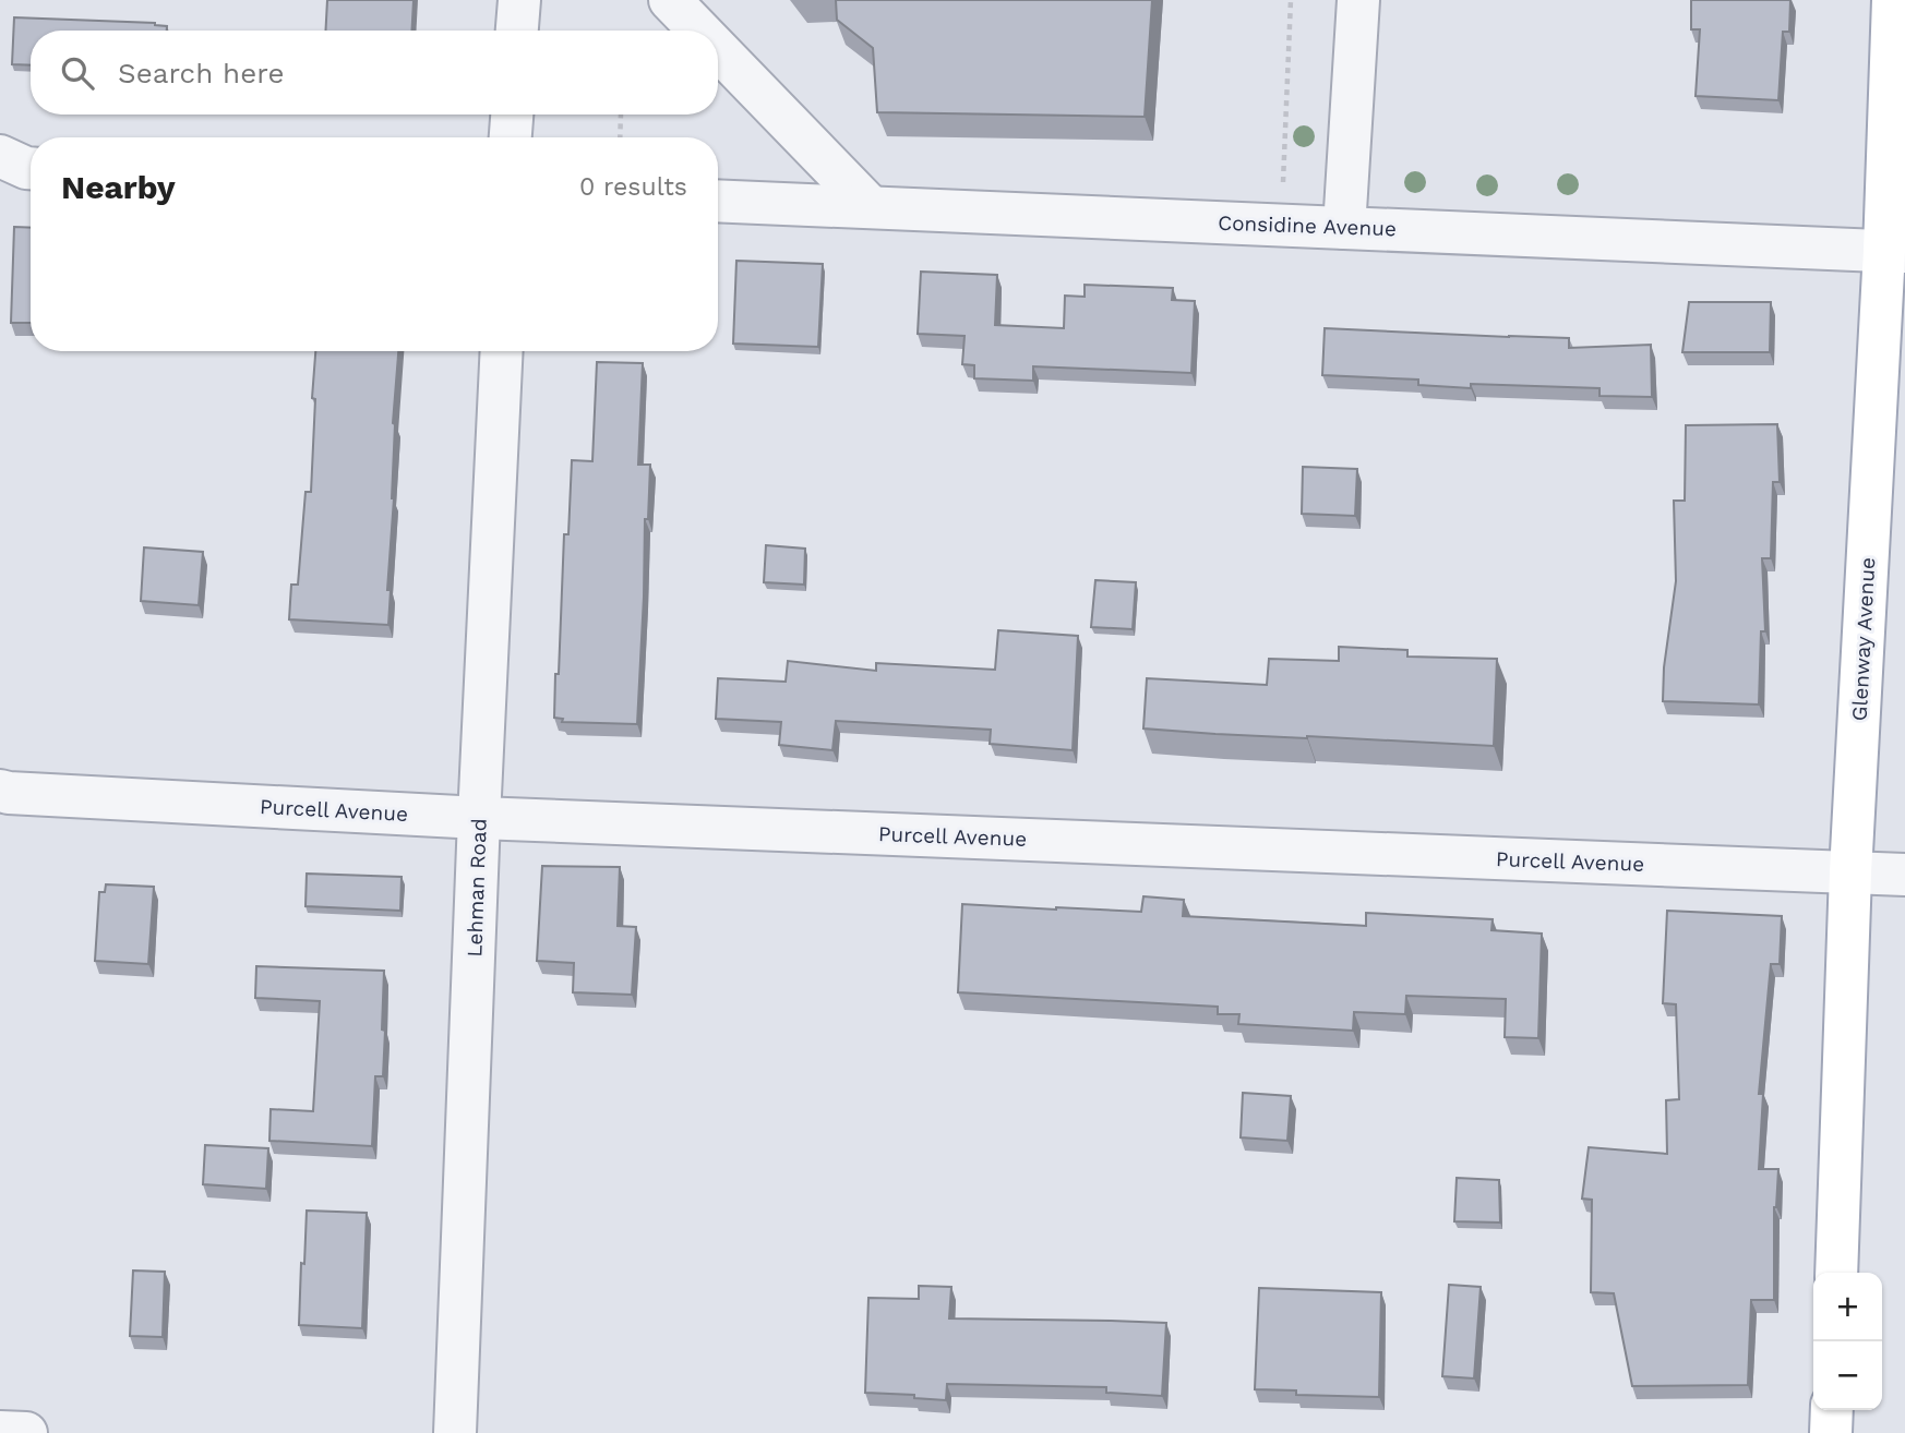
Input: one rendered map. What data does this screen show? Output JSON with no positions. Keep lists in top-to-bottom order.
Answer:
{
  "streets": {
    "main road": ["Glenway Avenue"],
    "street": ["Considine Avenue", "Purcell Avenue", "Lehman Road"]
  },
  "crossings": [
    ["Considine Avenue", "Glenway Avenue"],
    ["Glenway Avenue", "Purcell Avenue"],
    ["Purcell Avenue", "Lehman Road"]
  ],
  "page": {
    "search": "Search here",
    "heading": ["Nearby", "0 results"],
    "map_buttons": ["+", "−"]
  }
}
